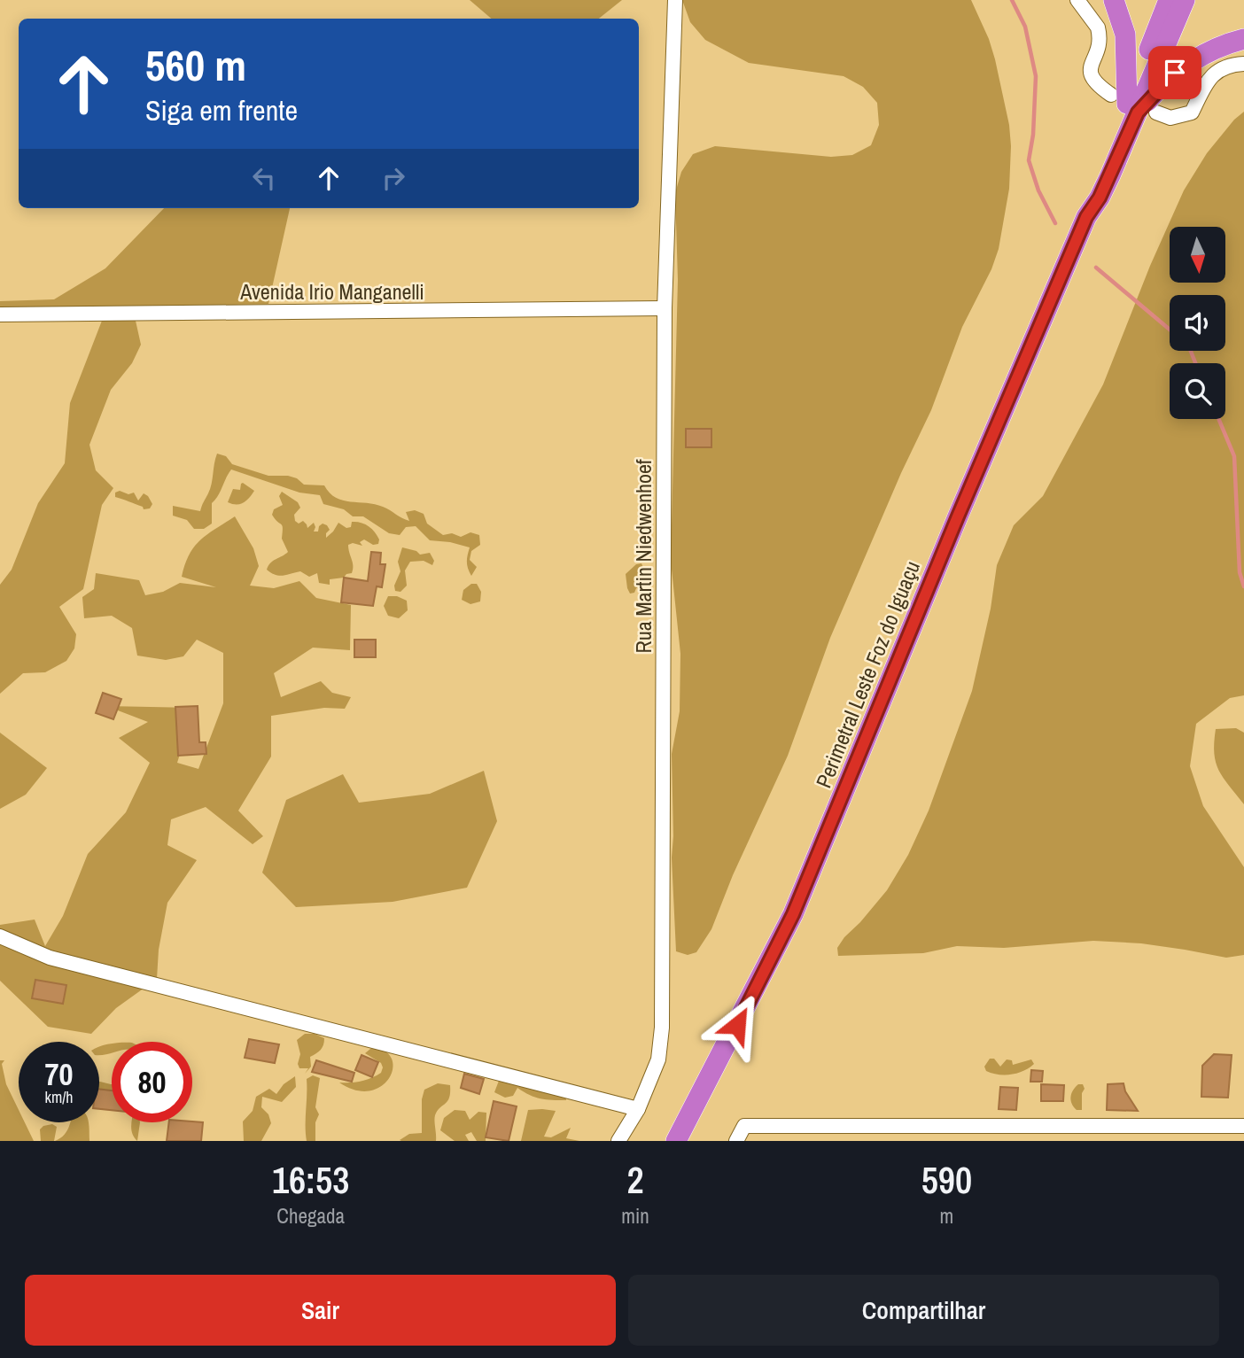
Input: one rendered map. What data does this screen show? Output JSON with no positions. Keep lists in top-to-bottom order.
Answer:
{
  "streets": {
    "highway": ["Perimetral Leste Foz do Iguaçu"],
    "street": ["Avenida Irio Manganelli", "Rua Martin Niedwenhoef"]
  },
  "crossings": [
    ["Avenida Irio Manganelli", "Rua Martin Niedwenhoef"]
  ],
  "north": "bottom",
  "page": {
    "turn": ["560 m", "Siga em frente"],
    "speed": "70 km/h",
    "limit": "80",
    "eta": [
      "16:53",
      "Chegada",
      "2",
      "min",
      "590",
      "m"
    ],
    "buttons": ["Sair", "Compartilhar"]
  }
}
